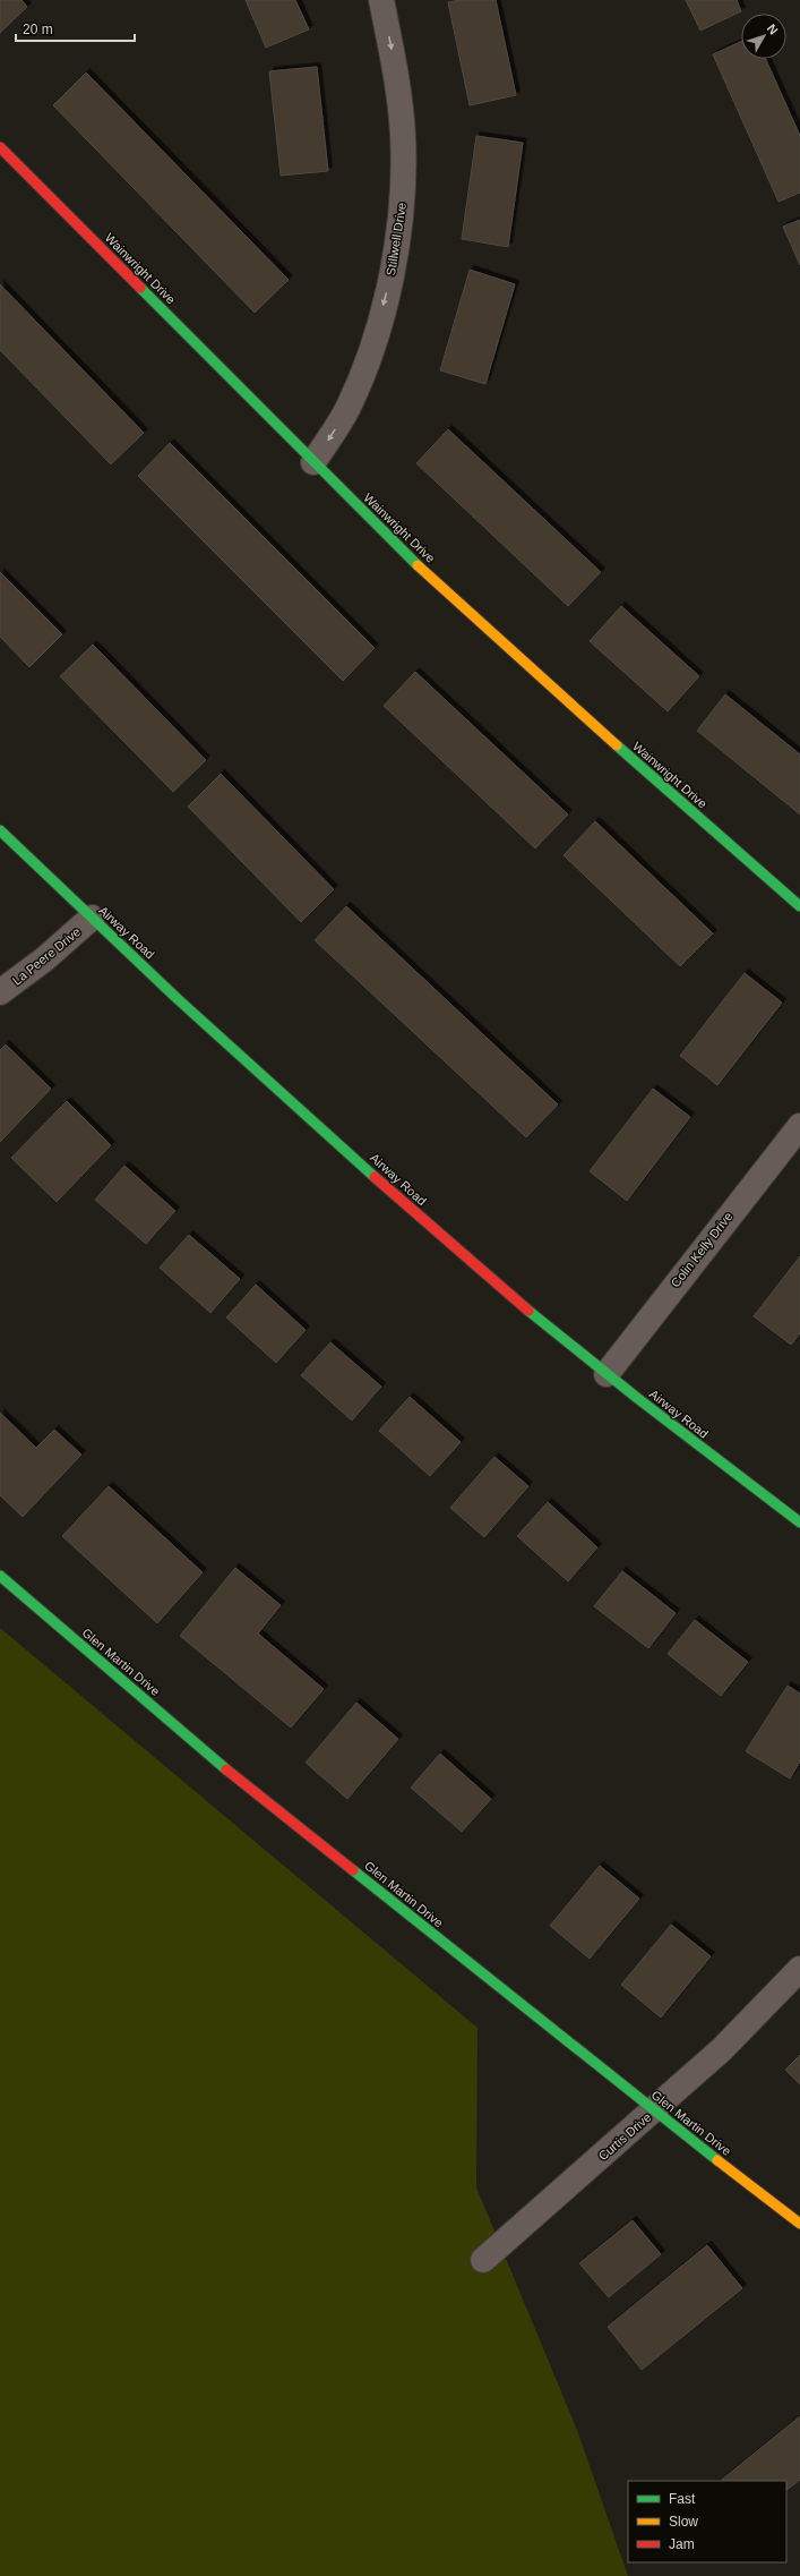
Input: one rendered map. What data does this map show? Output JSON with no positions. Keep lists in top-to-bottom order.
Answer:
{
  "streets": {
    "street": [
      "Stillwell Drive",
      "Wainwright Drive",
      "Airway Road",
      "La Peere Drive",
      "Colin Kelly Drive",
      "Glen Martin Drive",
      "Curtis Drive"
    ]
  },
  "crossings": [
    ["Stillwell Drive", "Wainwright Drive"],
    ["Airway Road", "La Peere Drive"],
    ["Airway Road", "Colin Kelly Drive"],
    ["Glen Martin Drive", "Curtis Drive"]
  ],
  "one_way": ["Stillwell Drive"],
  "legend": ["Fast", "Slow", "Jam"],
  "scale_bar": "20 m",
  "north": "top right"
}
